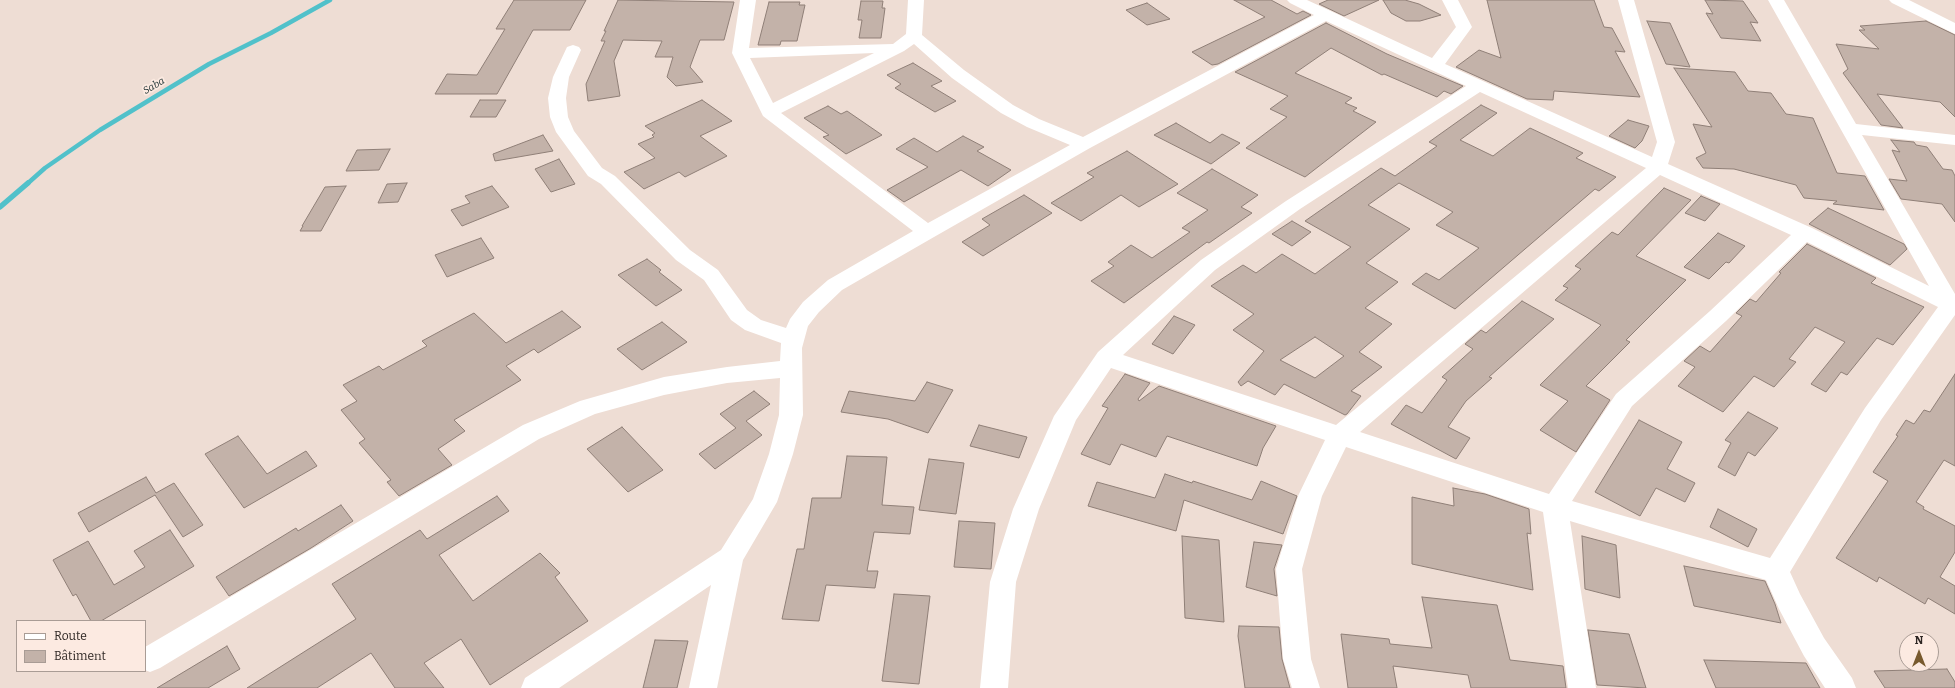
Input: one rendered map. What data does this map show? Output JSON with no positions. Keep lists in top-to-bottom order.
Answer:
{
  "water": ["Saba"],
  "legend": ["Route", "Bâtiment"],
  "north": "top"
}
